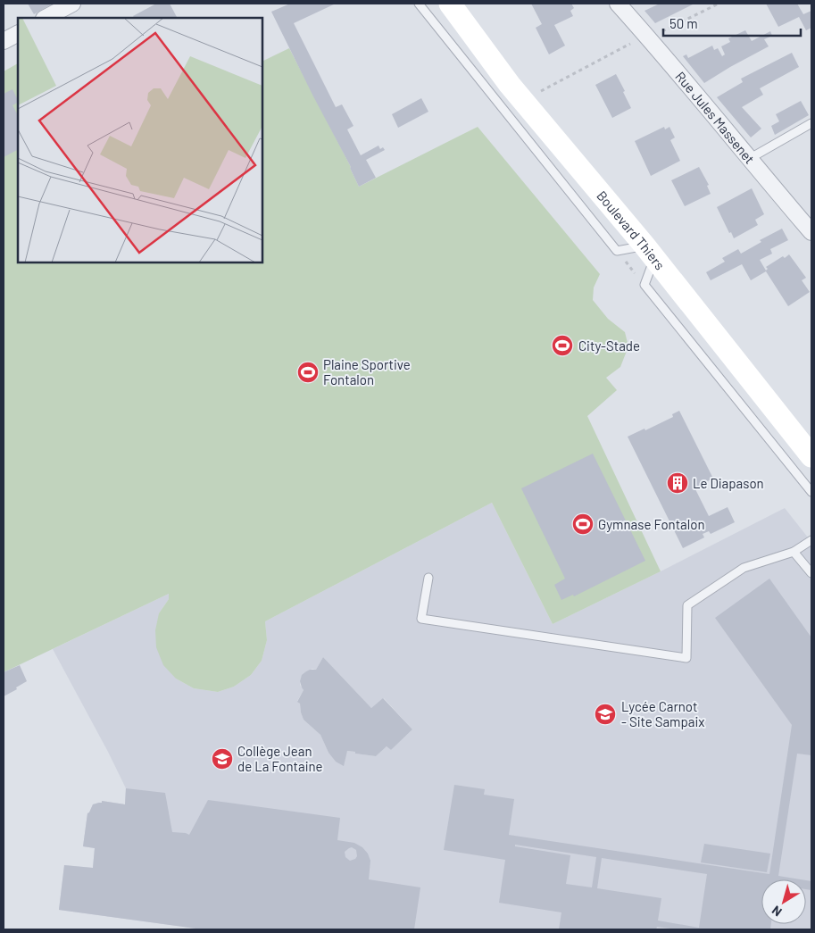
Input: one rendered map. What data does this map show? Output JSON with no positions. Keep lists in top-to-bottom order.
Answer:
{
  "streets": {
    "main road": ["Boulevard Thiers"],
    "street": ["Rue Jules Massenet"]
  },
  "places": {
    "sports": ["City-Stade", "Plaine Sportive Fontalon", "Gymnase Fontalon"],
    "building": ["Le Diapason"],
    "school or university": ["Lycée Carnot - Site Sampaix", "Collège Jean de La Fontaine"]
  },
  "scale_bar": "50 m",
  "north": "bottom left"
}
